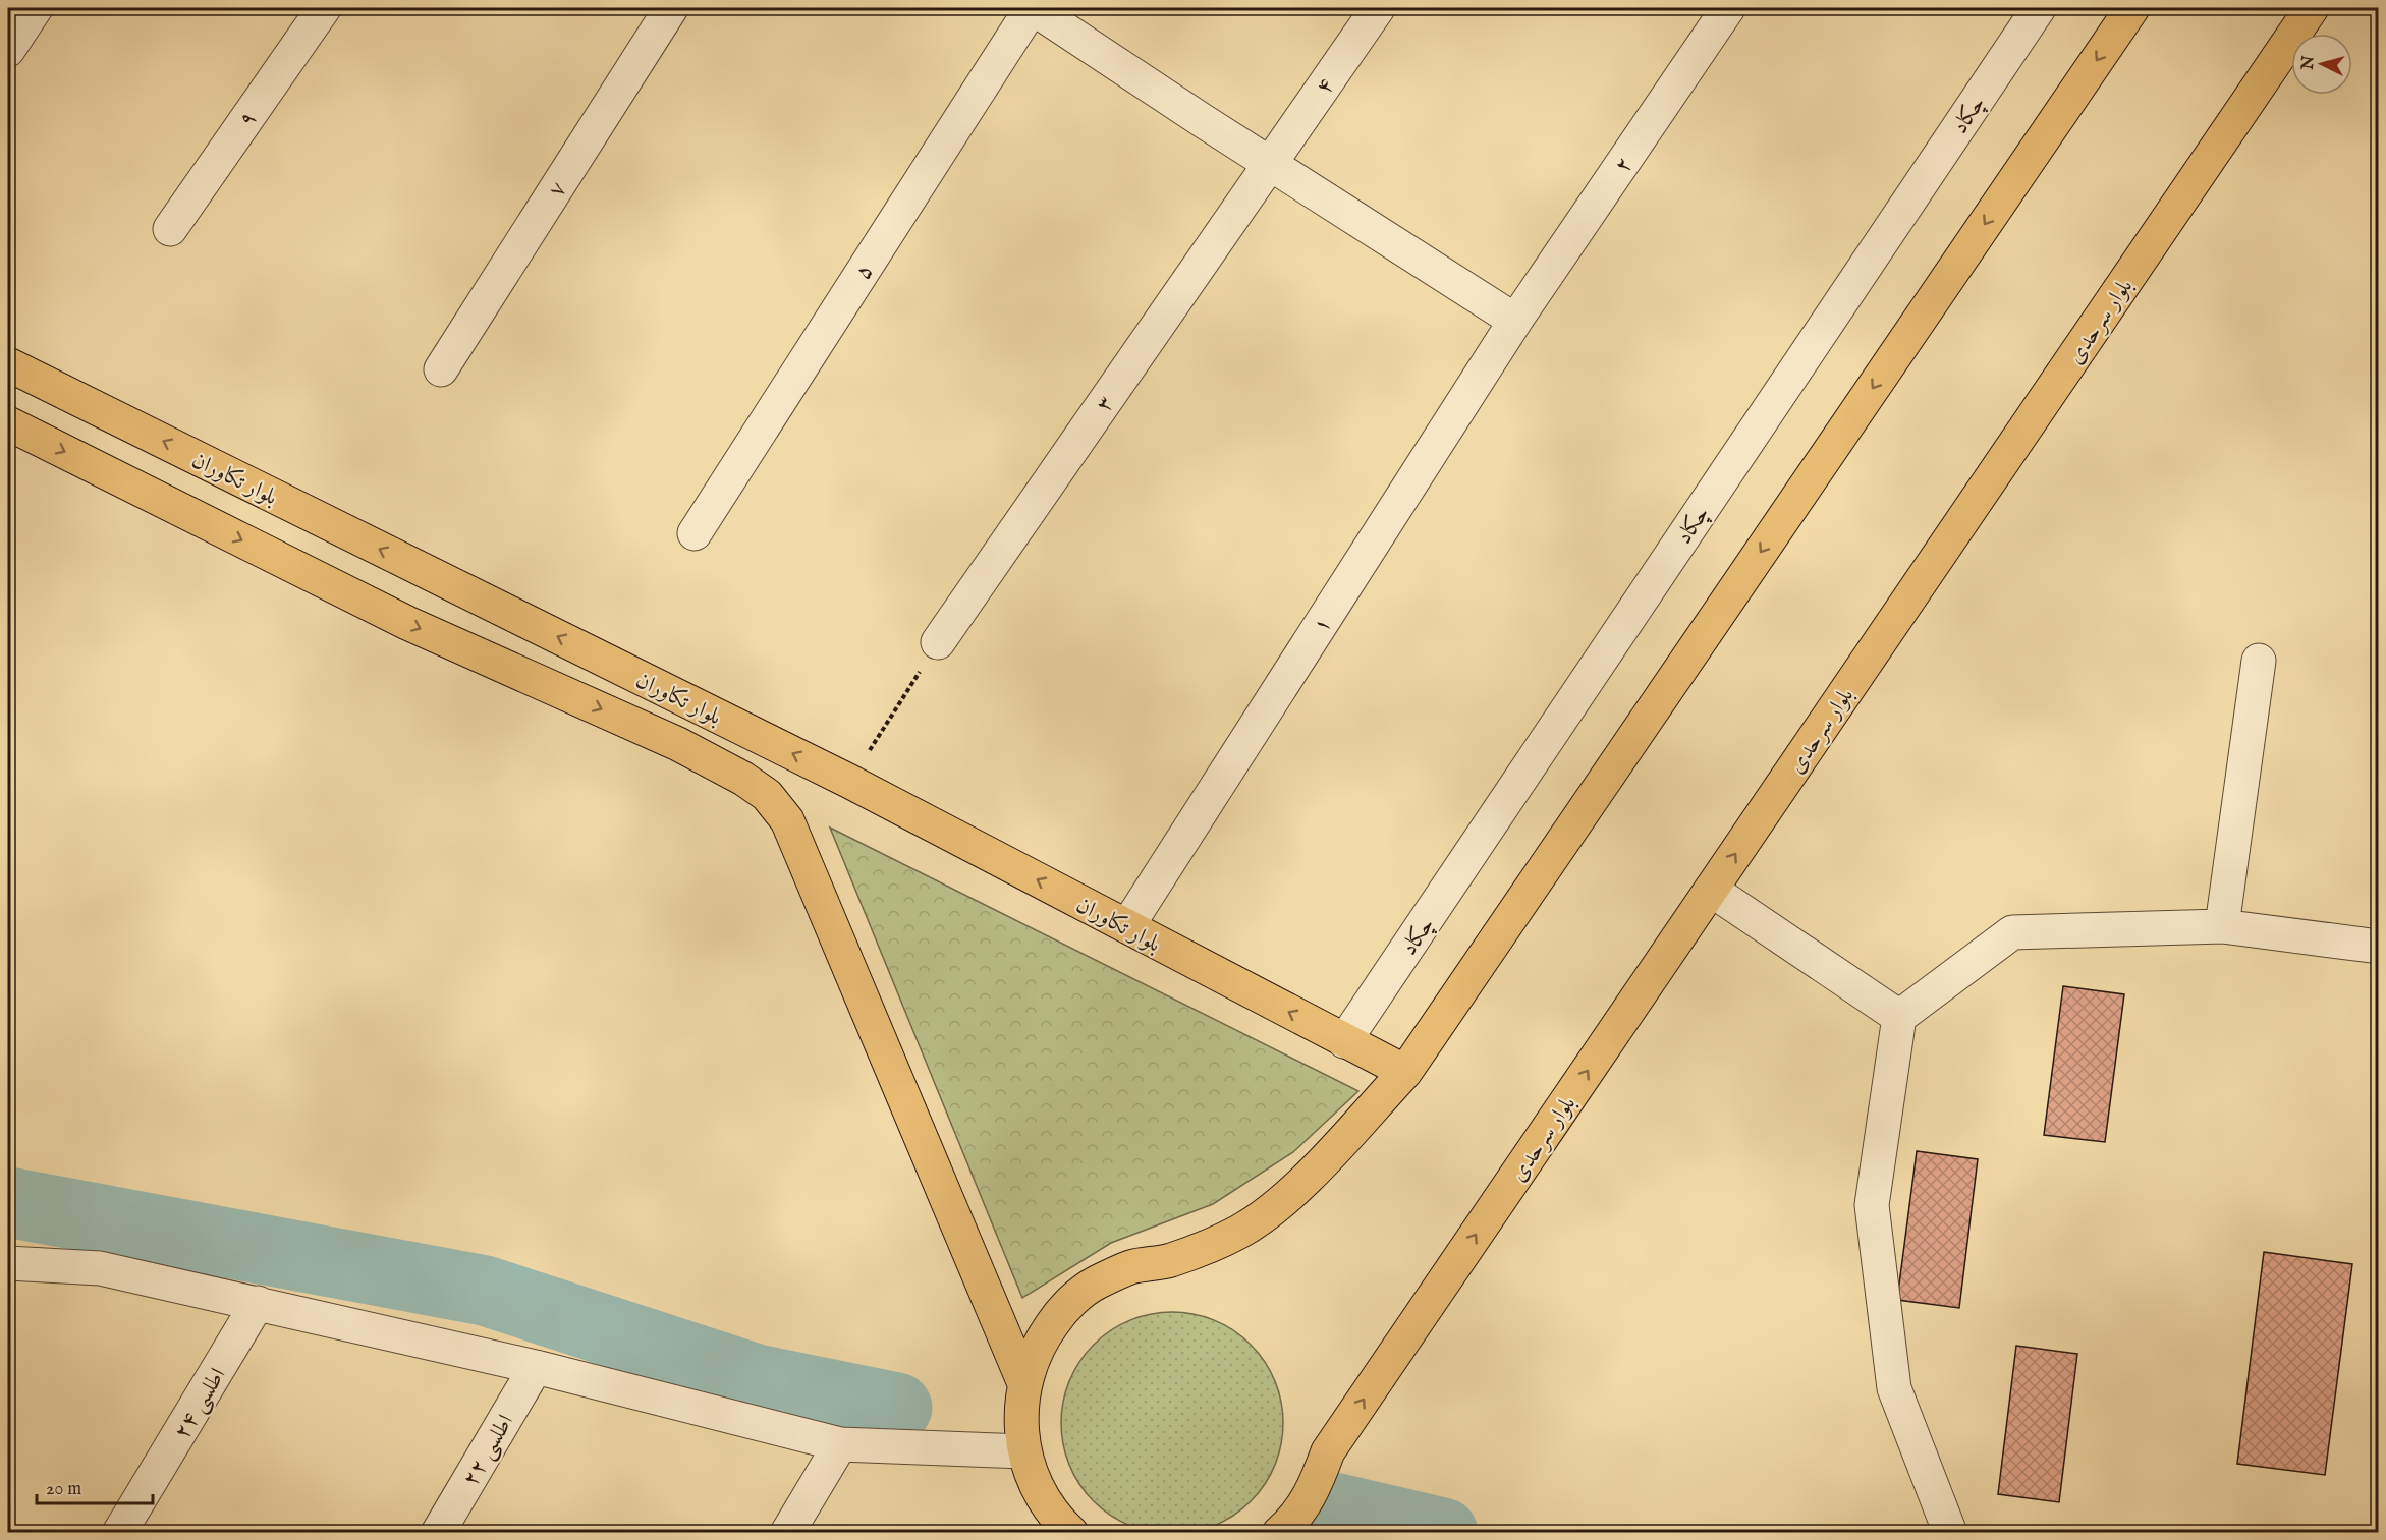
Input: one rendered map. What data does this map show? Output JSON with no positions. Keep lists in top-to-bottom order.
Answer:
{
  "streets": {
    "main road": ["بلوار سرحدی", "بلوار تکاوران"],
    "street": [
      "۴",
      "چکاد",
      "۹",
      "۲",
      "۷",
      "۵",
      "۳",
      "۱",
      "اطلسی ۲۴",
      "اطلسی ۲۲"
    ]
  },
  "crossings": [
    ["۴", "۳"],
    ["چکاد", "بلوار تکاوران"],
    ["۲", "۱"],
    ["بلوار تکاوران", "۱"]
  ],
  "scale_bar": "20 m",
  "north": "left"
}
